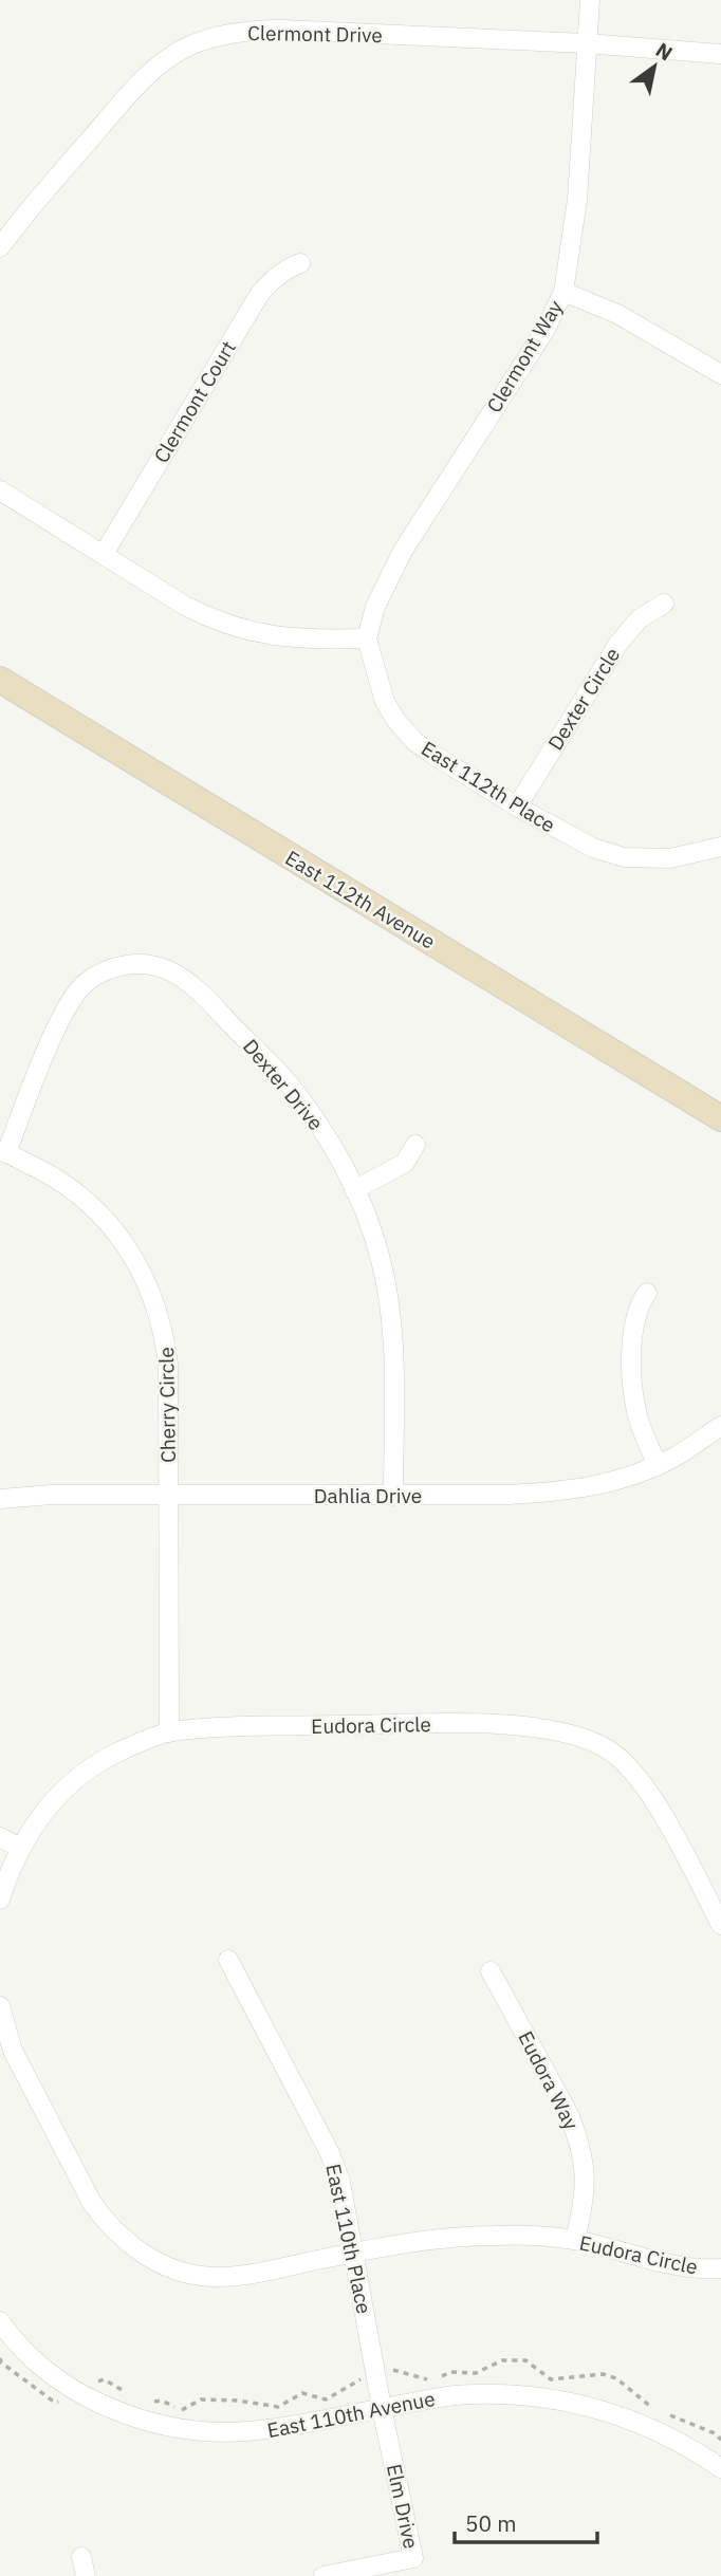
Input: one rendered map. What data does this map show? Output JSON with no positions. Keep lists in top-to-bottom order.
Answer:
{
  "streets": {
    "street": [
      "Clermont Drive",
      "Clermont Way",
      "Clermont Court",
      "Dexter Circle",
      "East 112th Place",
      "East 112th Avenue",
      "Dexter Drive",
      "Cherry Circle",
      "Dahlia Drive",
      "Eudora Circle",
      "Eudora Way",
      "East 110th Place",
      "East 110th Avenue",
      "Elm Drive"
    ]
  },
  "crossings": [
    ["Clermont Drive", "Clermont Way"],
    ["Clermont Way", "East 112th Place"],
    ["Dexter Circle", "East 112th Place"],
    ["Dexter Drive", "Cherry Circle"],
    ["Dexter Drive", "Dahlia Drive"],
    ["Cherry Circle", "Dahlia Drive"],
    ["Cherry Circle", "Eudora Circle"],
    ["Eudora Circle", "Eudora Way"],
    ["Eudora Circle", "East 110th Place"],
    ["East 110th Place", "East 110th Avenue"],
    ["East 110th Place", "Elm Drive"],
    ["East 110th Avenue", "Elm Drive"]
  ],
  "scale_bar": "50 m",
  "north": "top right"
}
